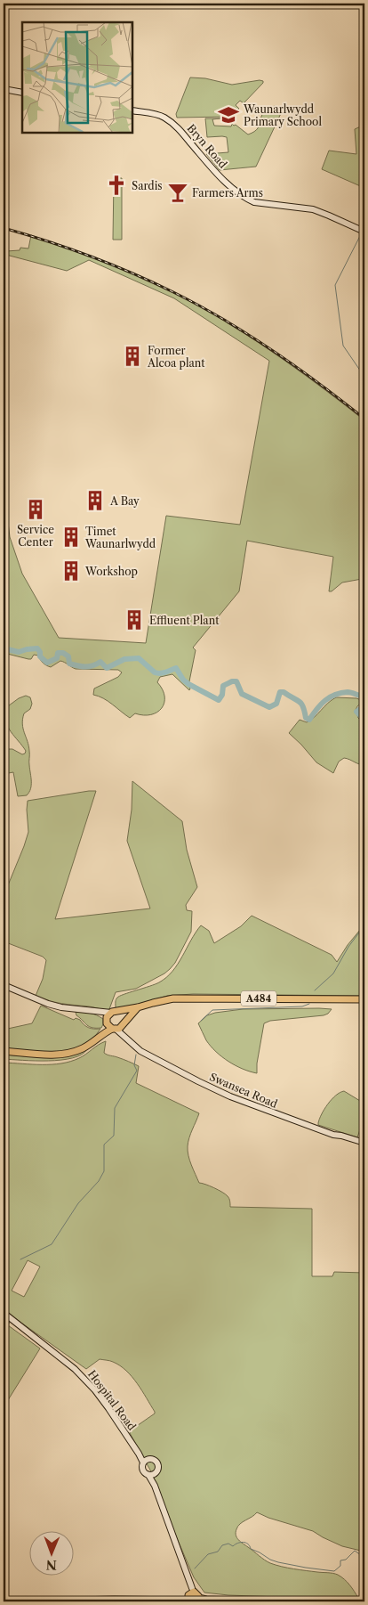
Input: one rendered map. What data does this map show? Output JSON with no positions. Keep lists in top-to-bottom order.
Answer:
{
  "streets": {
    "main road": [
      "Bryn Road",
      "A484",
      "Swansea Road",
      "Hospital Road"
    ]
  },
  "crossings": [
    ["A484", "Swansea Road"]
  ],
  "places": {
    "school or university": ["Waunarlwydd Primary School"],
    "church": ["Sardis"],
    "bar": ["Farmers Arms"],
    "building": [
      "Former Alcoa plant",
      "A Bay",
      "Service Center",
      "Timet Waunarlwydd",
      "Workshop",
      "Effluent Plant"
    ]
  },
  "north": "bottom"
}
